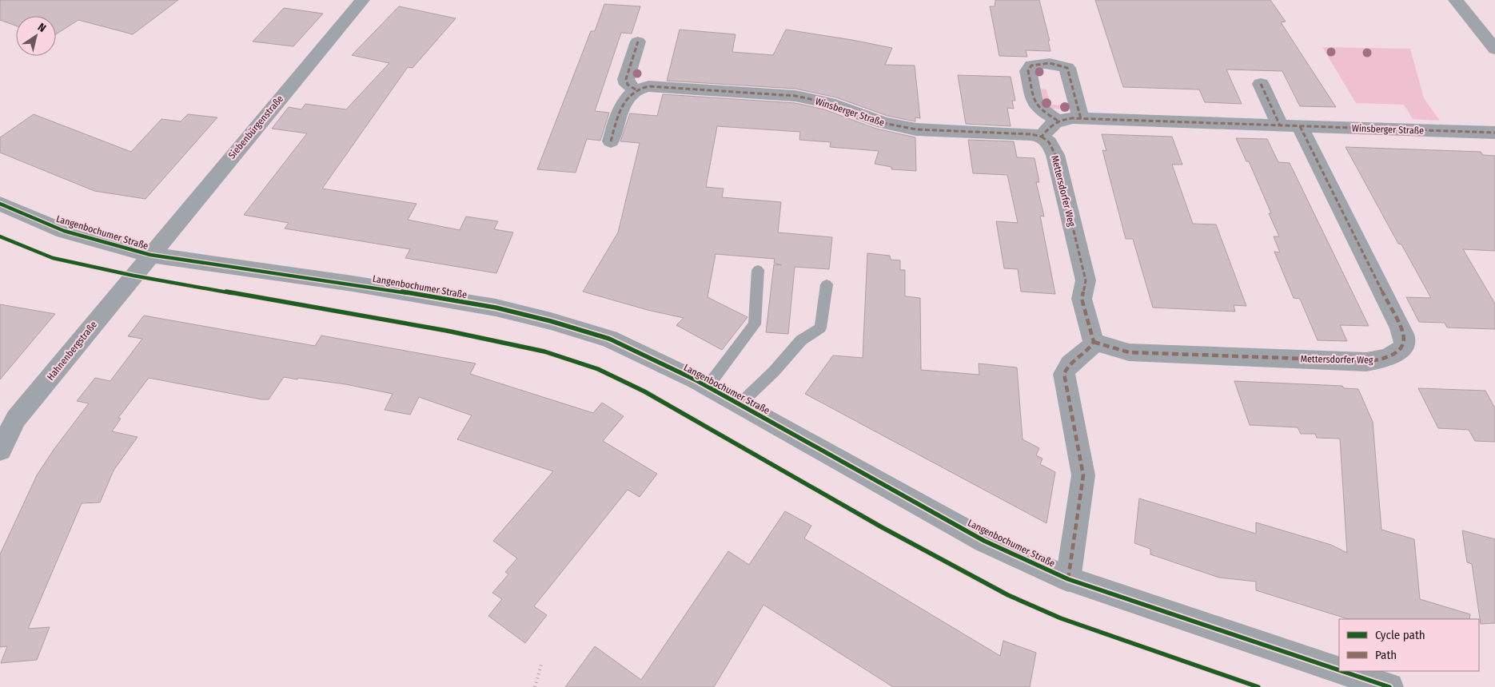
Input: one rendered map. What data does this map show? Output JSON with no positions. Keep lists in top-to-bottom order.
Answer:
{
  "streets": {
    "street": [
      "Winsberger Straße",
      "Siebenbürgenstraße",
      "Mettersdorfer Weg",
      "Langenbochumer Straße",
      "Hahnenbergstraße"
    ]
  },
  "crossings": [
    ["Winsberger Straße", "Mettersdorfer Weg"],
    ["Siebenbürgenstraße", "Langenbochumer Straße"],
    ["Siebenbürgenstraße", "Hahnenbergstraße"],
    ["Langenbochumer Straße", "Hahnenbergstraße"]
  ],
  "legend": ["Cycle path", "Path"],
  "north": "top right"
}
